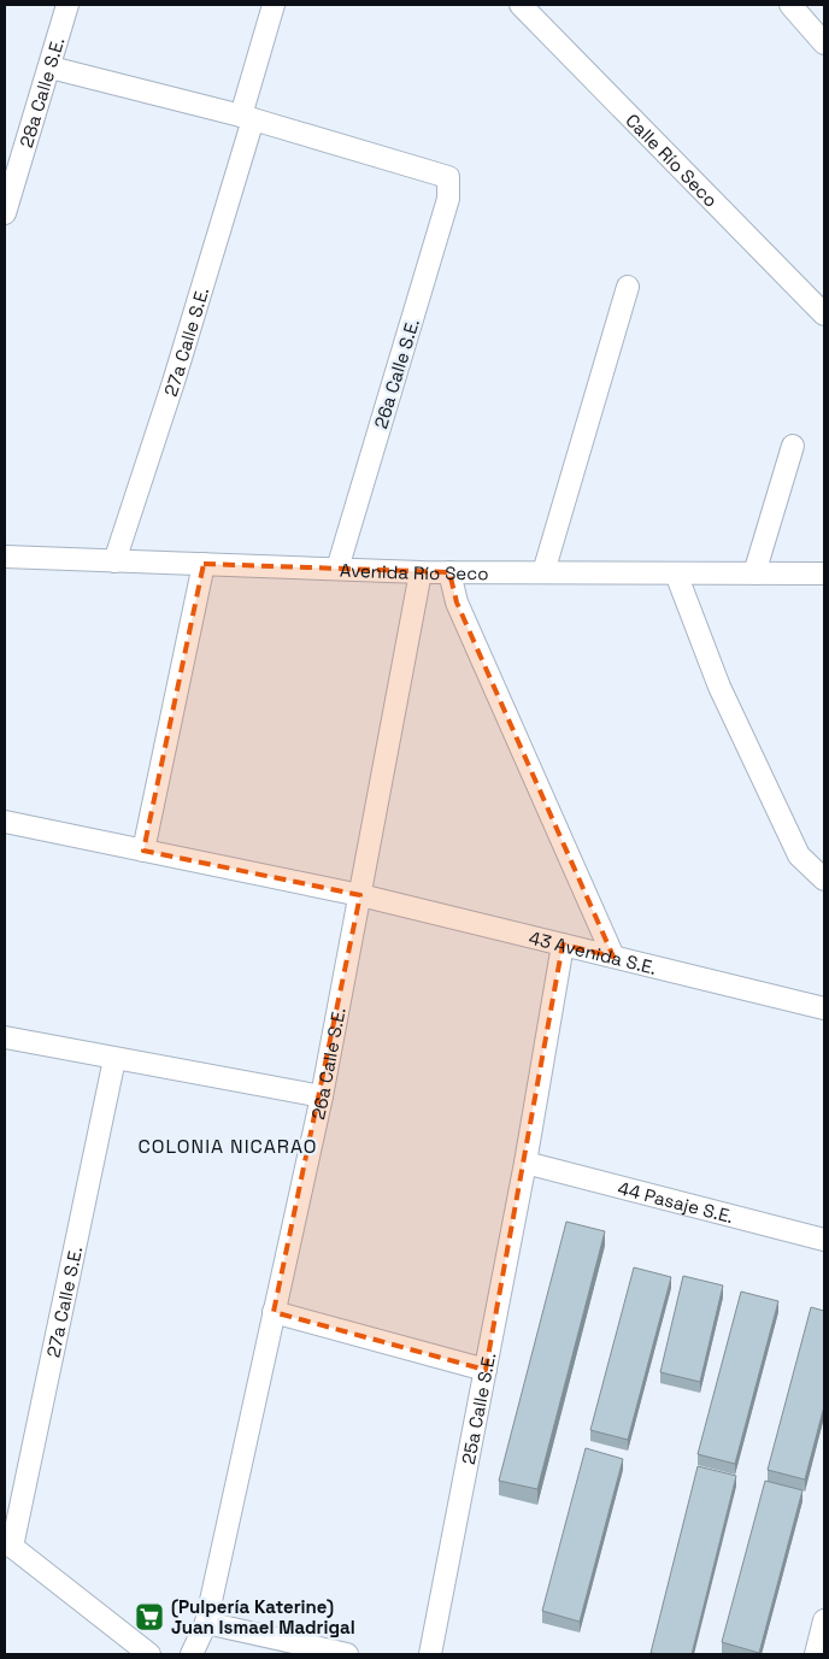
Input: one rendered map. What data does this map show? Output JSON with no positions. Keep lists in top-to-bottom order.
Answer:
{
  "streets": {
    "street": [
      "28a Calle S.E.",
      "Calle Río Seco",
      "27a Calle S.E.",
      "26a Calle S.E.",
      "Avenida Río Seco",
      "43 Avenida S.E.",
      "44 Pasaje S.E.",
      "25a Calle S.E."
    ]
  },
  "crossings": [
    ["27a Calle S.E.", "26a Calle S.E."],
    ["27a Calle S.E.", "Avenida Río Seco"],
    ["26a Calle S.E.", "Avenida Río Seco"],
    ["26a Calle S.E.", "43 Avenida S.E."],
    ["43 Avenida S.E.", "25a Calle S.E."],
    ["44 Pasaje S.E.", "25a Calle S.E."]
  ],
  "districts": ["COLONIA NICARAO"],
  "places": {
    "supermarket": ["(Pulpería Katerine) Juan Ismael Madrigal"]
  }
}
